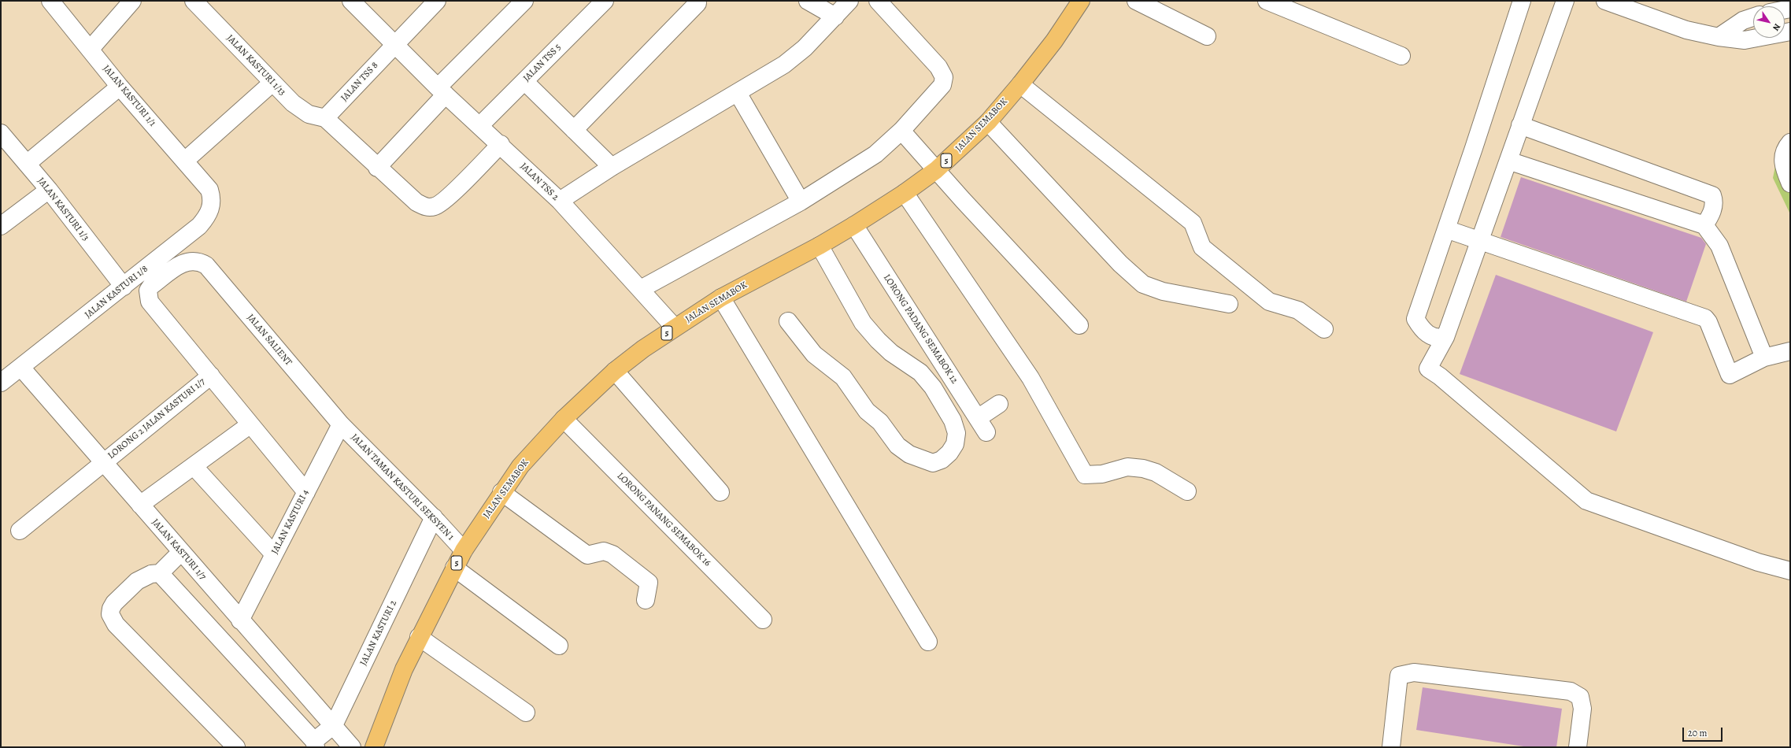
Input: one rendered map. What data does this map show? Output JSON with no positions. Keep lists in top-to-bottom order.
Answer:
{
  "streets": {
    "main road": ["JALAN SEMABOK", "5"],
    "street": [
      "JALAN TSS 5",
      "JALAN KASTURI 1/13",
      "JALAN TSS 8",
      "JALAN KASTURI 1/1",
      "JALAN TSS 2",
      "JALAN KASTURI 1/3",
      "JALAN KASTURI 1/8",
      "LORONG PADANG SEMABOK 12",
      "JALAN SALIENT",
      "LORONG 2 JALAN KASTURI 1/7",
      "JALAN TAMAN KASTURI SEKSYEN 1",
      "LORONG PANANG SEMABOK 16",
      "JALAN KASTURI 4",
      "JALAN KASTURI 1/7",
      "JALAN KASTURI 2"
    ]
  },
  "crossings": [
    ["JALAN TSS 5", "JALAN TSS 2"],
    ["JALAN KASTURI 1/13", "JALAN TSS 8"],
    ["JALAN TSS 8", "JALAN TSS 2"],
    ["JALAN KASTURI 1/1", "JALAN KASTURI 1/8"],
    ["JALAN SEMABOK", "JALAN TSS 2"],
    ["JALAN SEMABOK", "LORONG PADANG SEMABOK 12"],
    ["JALAN SEMABOK", "JALAN TAMAN KASTURI SEKSYEN 1"],
    ["JALAN SEMABOK", "LORONG PANANG SEMABOK 16"],
    ["JALAN KASTURI 1/3", "JALAN KASTURI 1/8"],
    ["JALAN KASTURI 1/8", "JALAN KASTURI 1/7"],
    ["JALAN SALIENT", "LORONG 2 JALAN KASTURI 1/7"],
    ["JALAN SALIENT", "JALAN TAMAN KASTURI SEKSYEN 1"],
    ["JALAN SALIENT", "JALAN KASTURI 4"],
    ["LORONG 2 JALAN KASTURI 1/7", "JALAN KASTURI 1/7"],
    ["JALAN TAMAN KASTURI SEKSYEN 1", "JALAN KASTURI 4"],
    ["JALAN TAMAN KASTURI SEKSYEN 1", "JALAN KASTURI 2"],
    ["JALAN KASTURI 4", "JALAN KASTURI 1/7"],
    ["JALAN KASTURI 1/7", "JALAN KASTURI 2"]
  ],
  "scale_bar": "20 m",
  "north": "bottom right"
}
